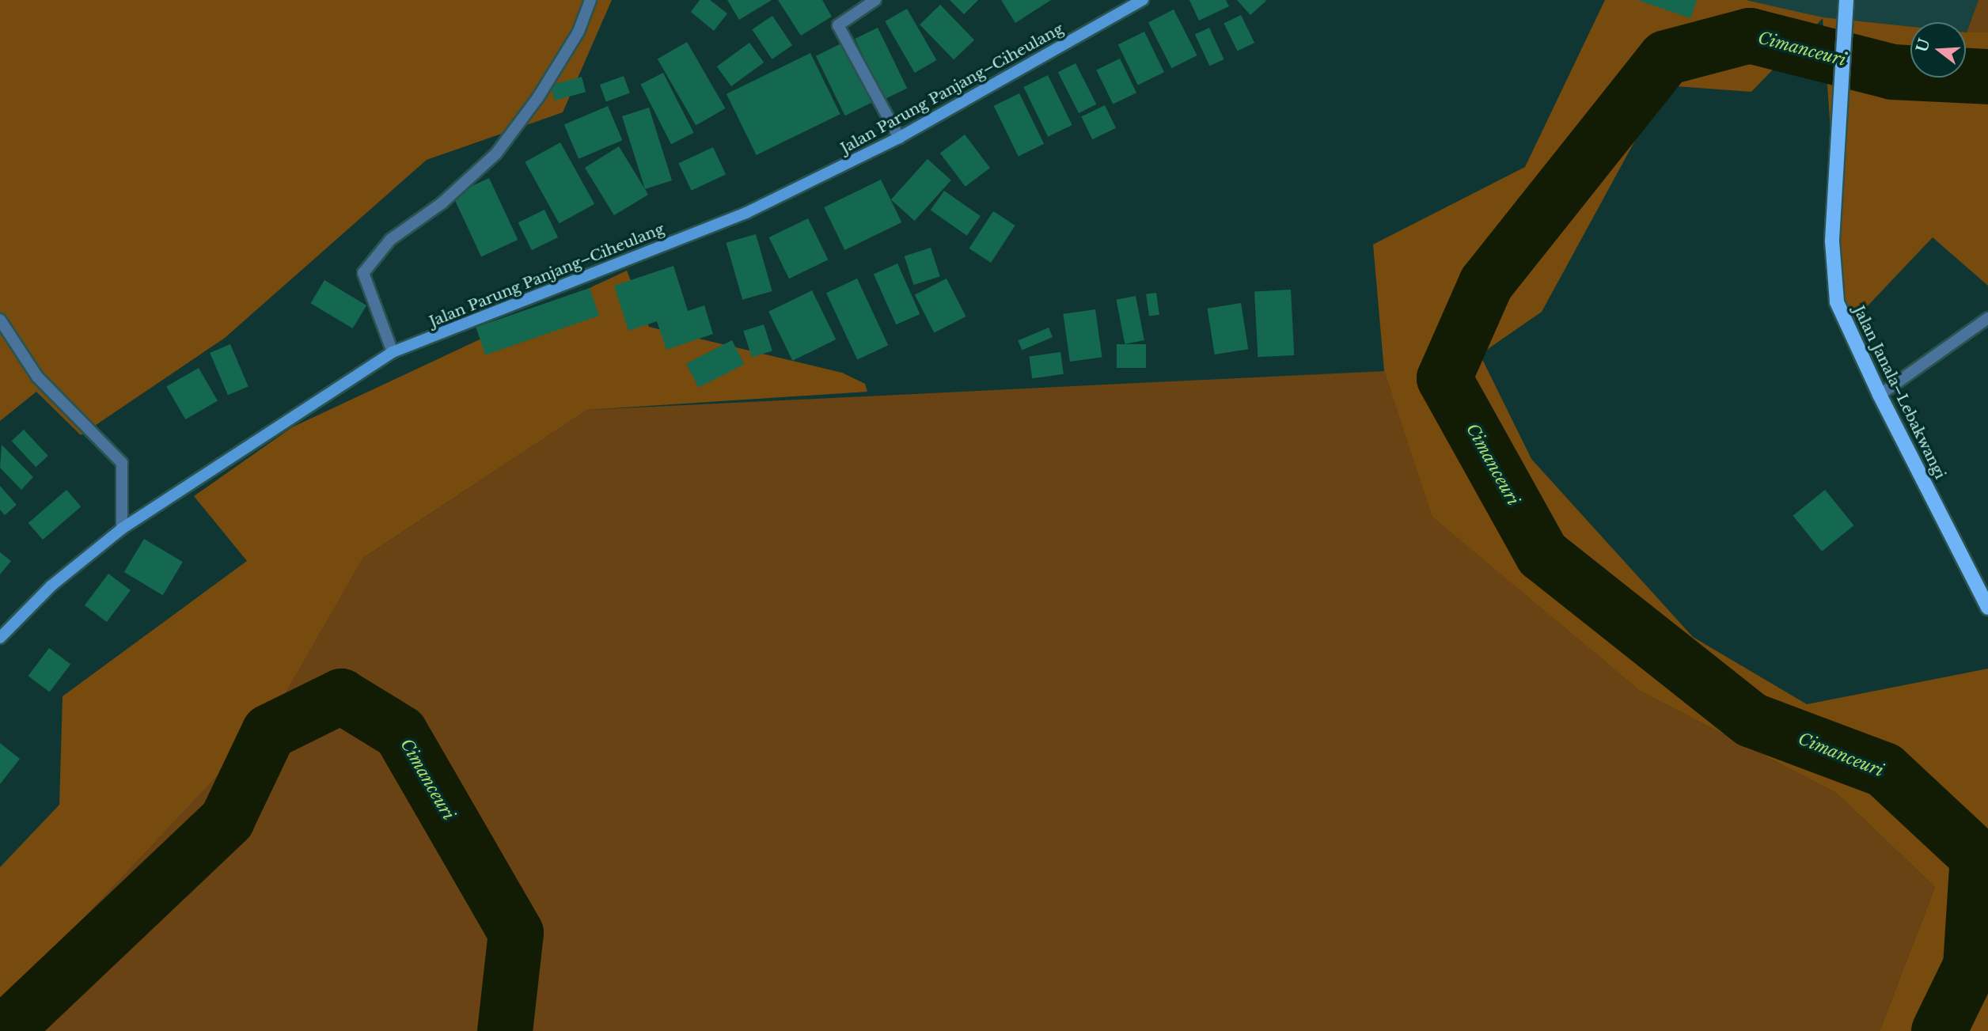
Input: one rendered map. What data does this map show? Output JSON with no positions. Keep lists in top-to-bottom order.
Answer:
{
  "streets": {
    "main road": ["Jalan Janala–Lebakwangi"],
    "street": ["Jalan Parung Panjang–Ciheulang"]
  },
  "water": ["Cimanceuri"],
  "north": "left"
}
